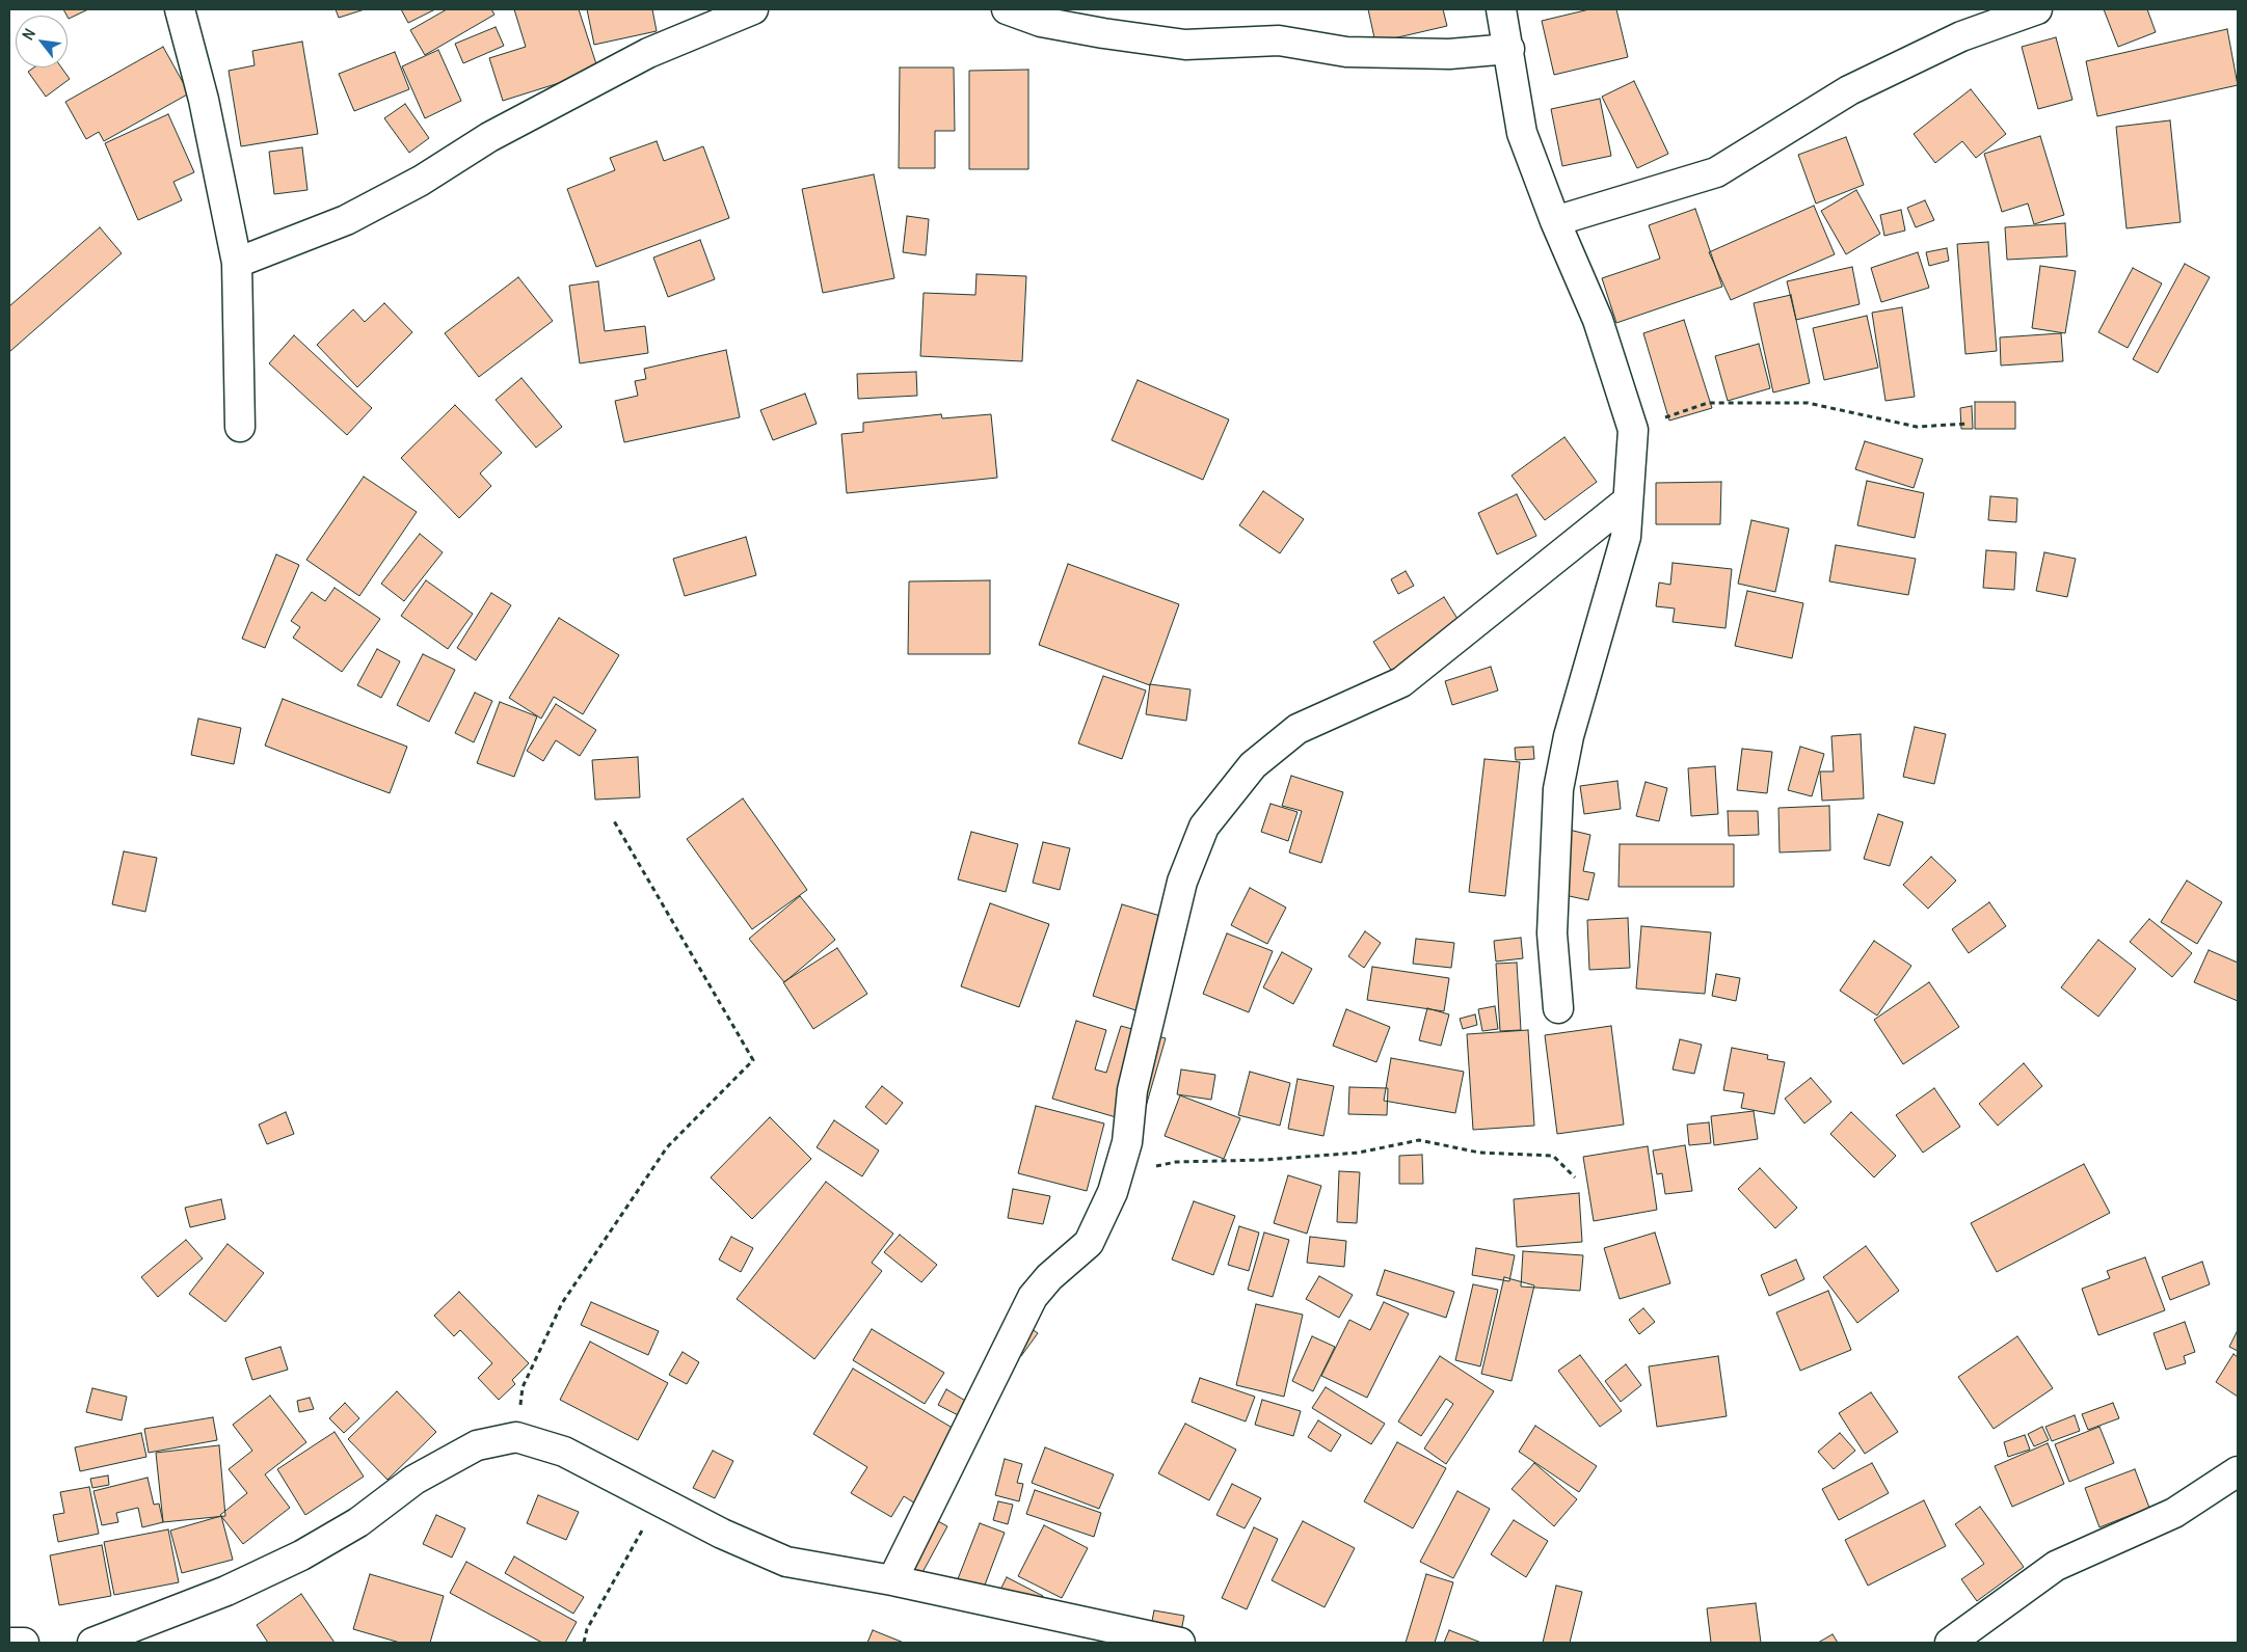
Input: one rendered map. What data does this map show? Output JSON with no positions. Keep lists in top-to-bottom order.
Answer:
{
  "north": "top left"
}
